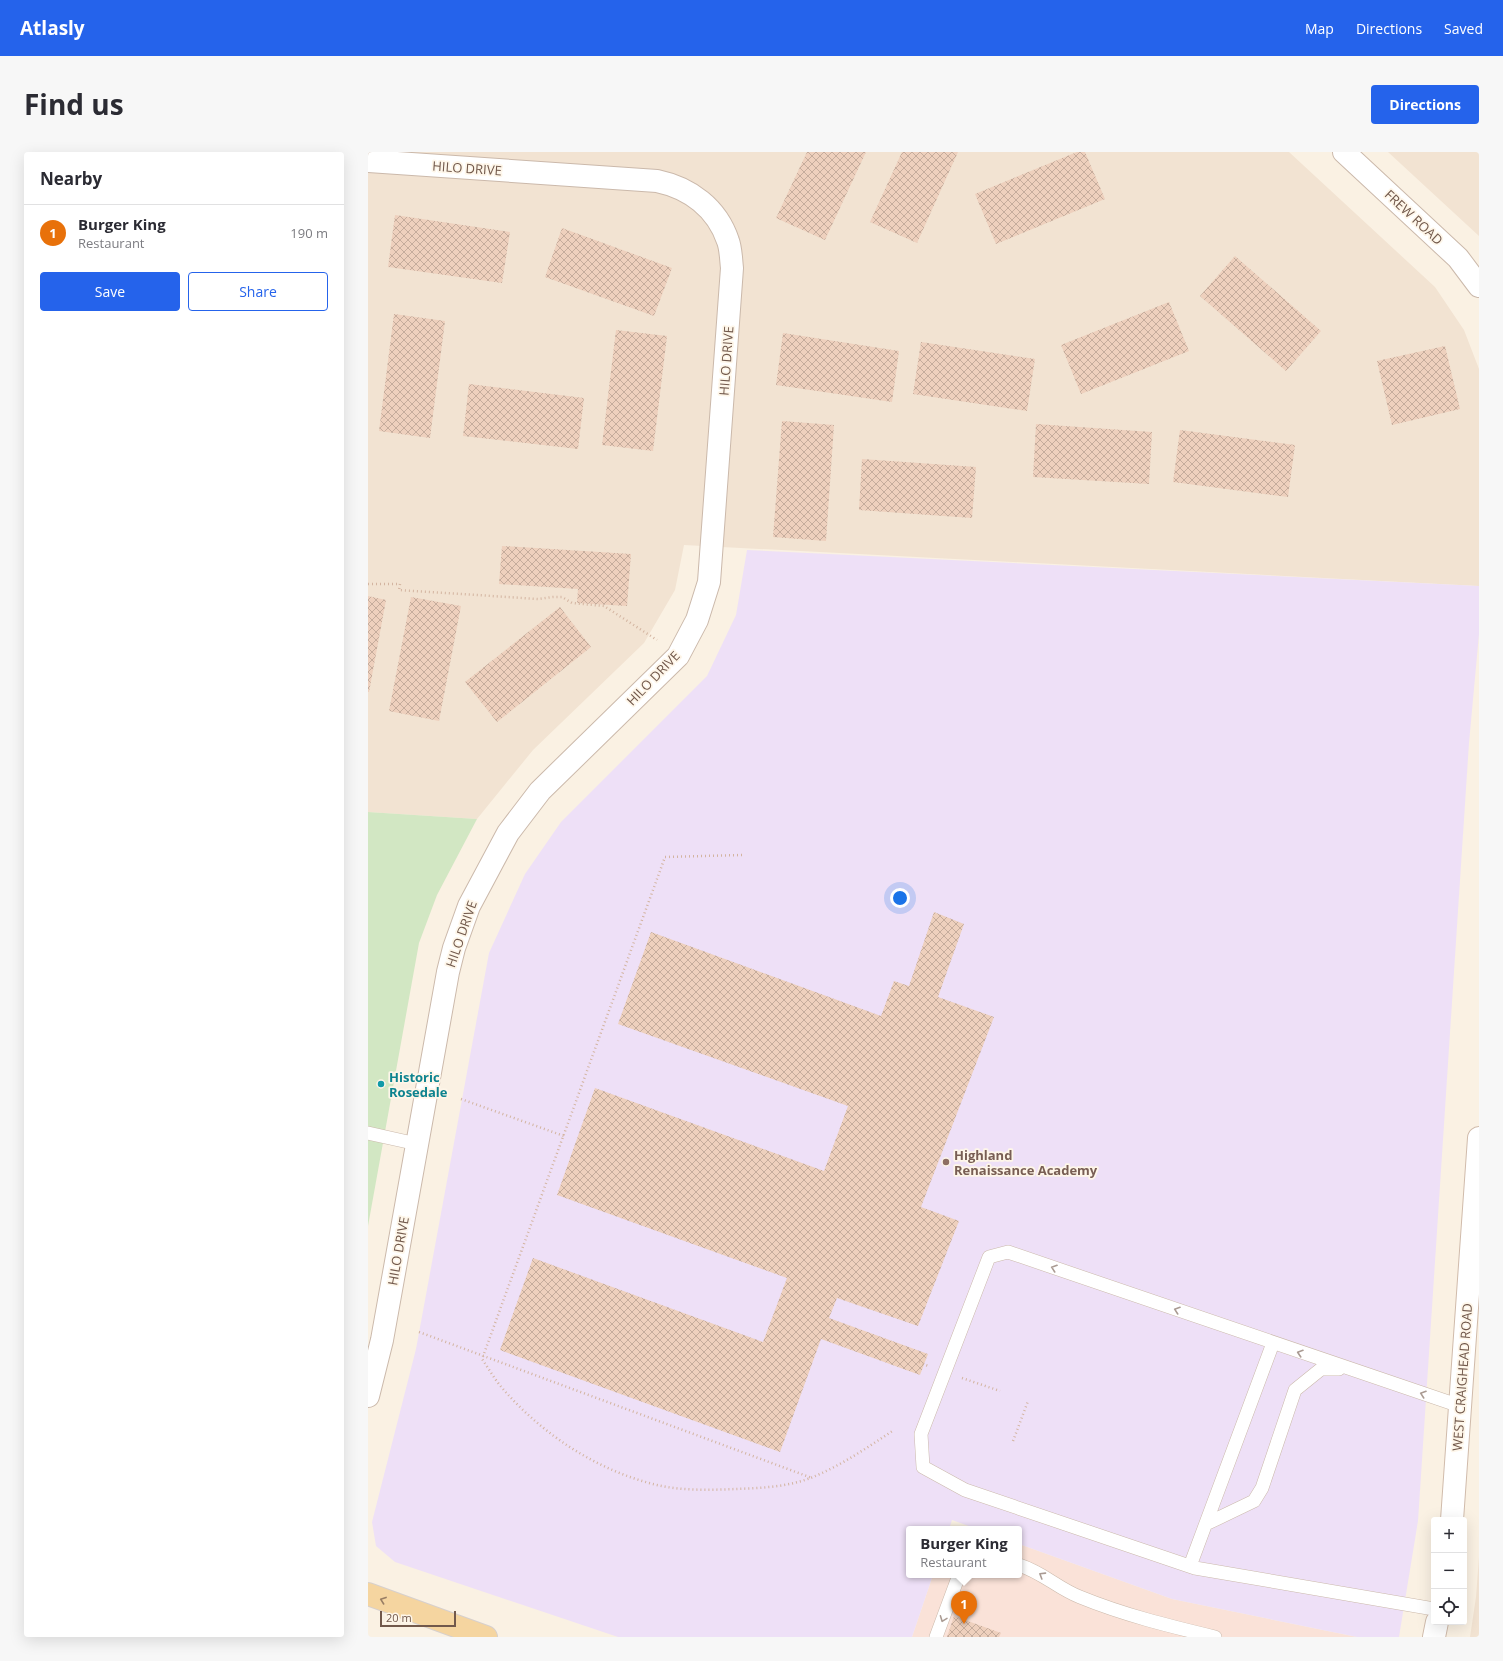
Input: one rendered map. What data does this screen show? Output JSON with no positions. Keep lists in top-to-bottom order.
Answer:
{
  "streets": {
    "street": ["HILO DRIVE", "FREW ROAD", "WEST CRAIGHEAD ROAD"]
  },
  "places": ["Historic Rosedale", "Highland Renaissance Academy"],
  "scale_bar": "20 m",
  "page": {
    "header": "Atlasly",
    "nav": ["Map", "Directions", "Saved"],
    "title": "Find us",
    "buttons": [
      "Directions",
      ["Save", "Share"]
    ],
    "heading": "Nearby",
    "list": [
      {
        "mark": "1",
        "name": "Burger King",
        "note": "Restaurant",
        "value": "190 m"
      }
    ],
    "map_buttons": ["+", "−"],
    "popup": ["Burger King", "Restaurant"],
    "pins": "1",
    "scale": "20 m"
  }
}
